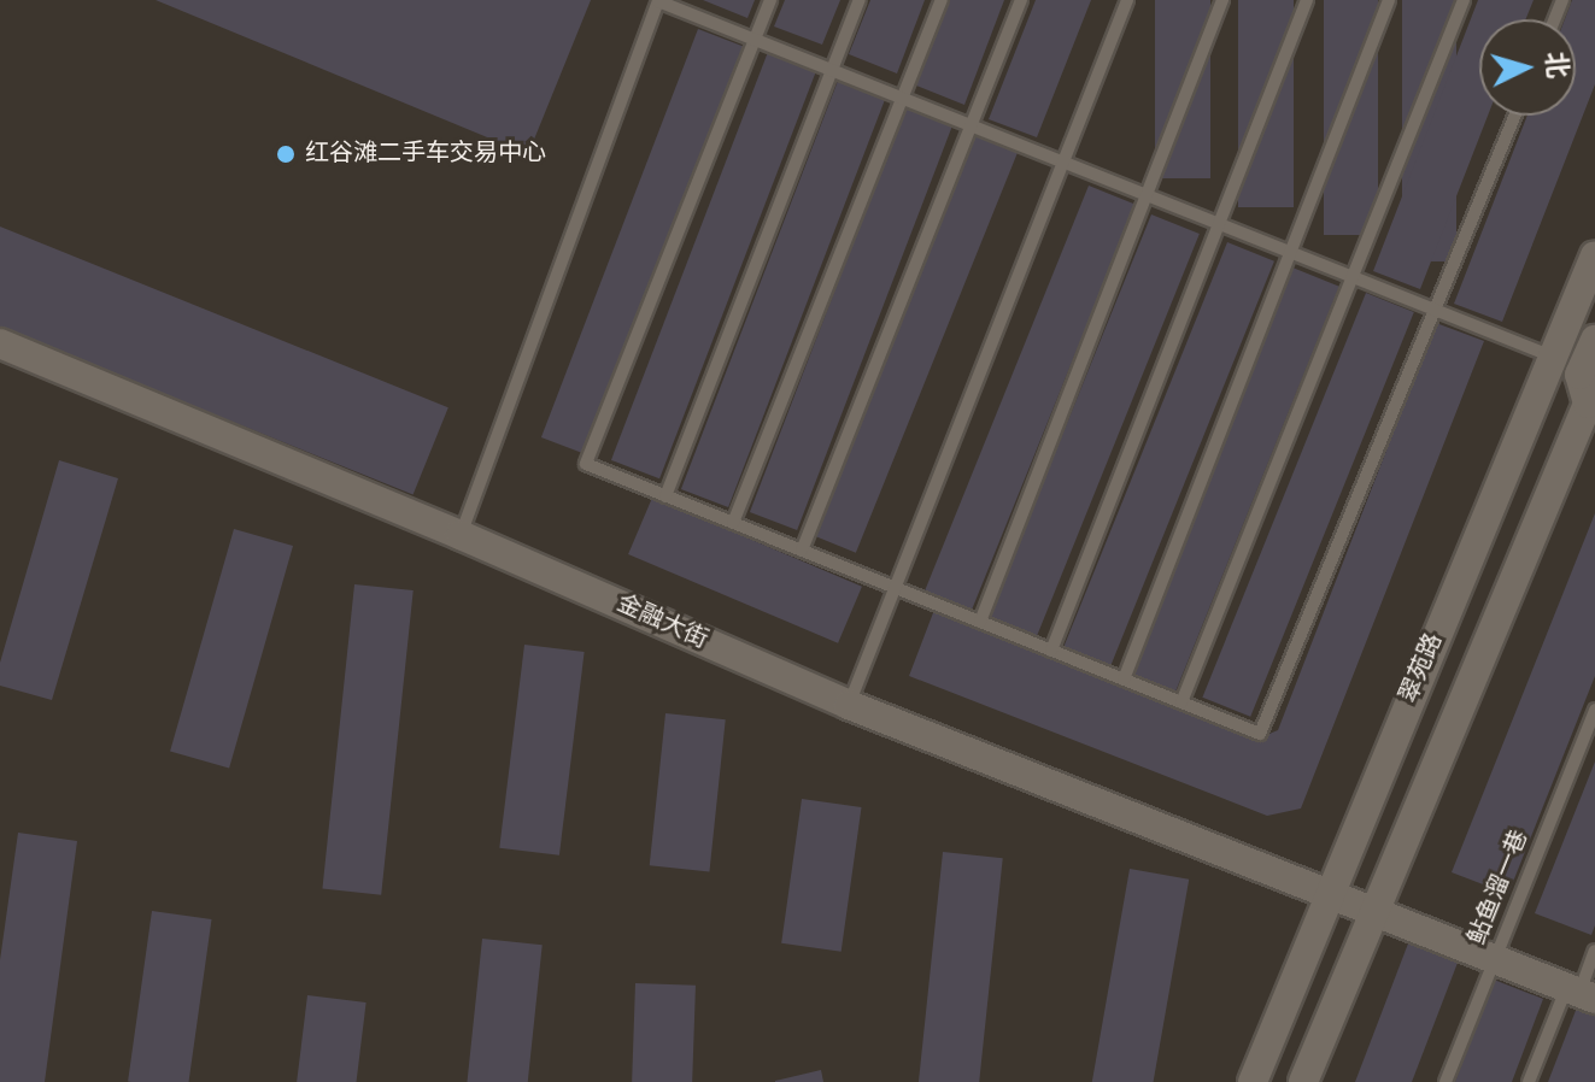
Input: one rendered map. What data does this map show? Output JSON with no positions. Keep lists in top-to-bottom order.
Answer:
{
  "streets": {
    "street": ["金融大街", "翠苑路"],
    "lane": ["鲇鱼溜一巷"]
  },
  "crossings": [
    ["金融大街", "翠苑路"],
    ["金融大街", "鲇鱼溜一巷"]
  ],
  "places": ["红谷滩二手车交易中心"],
  "north": "right"
}
